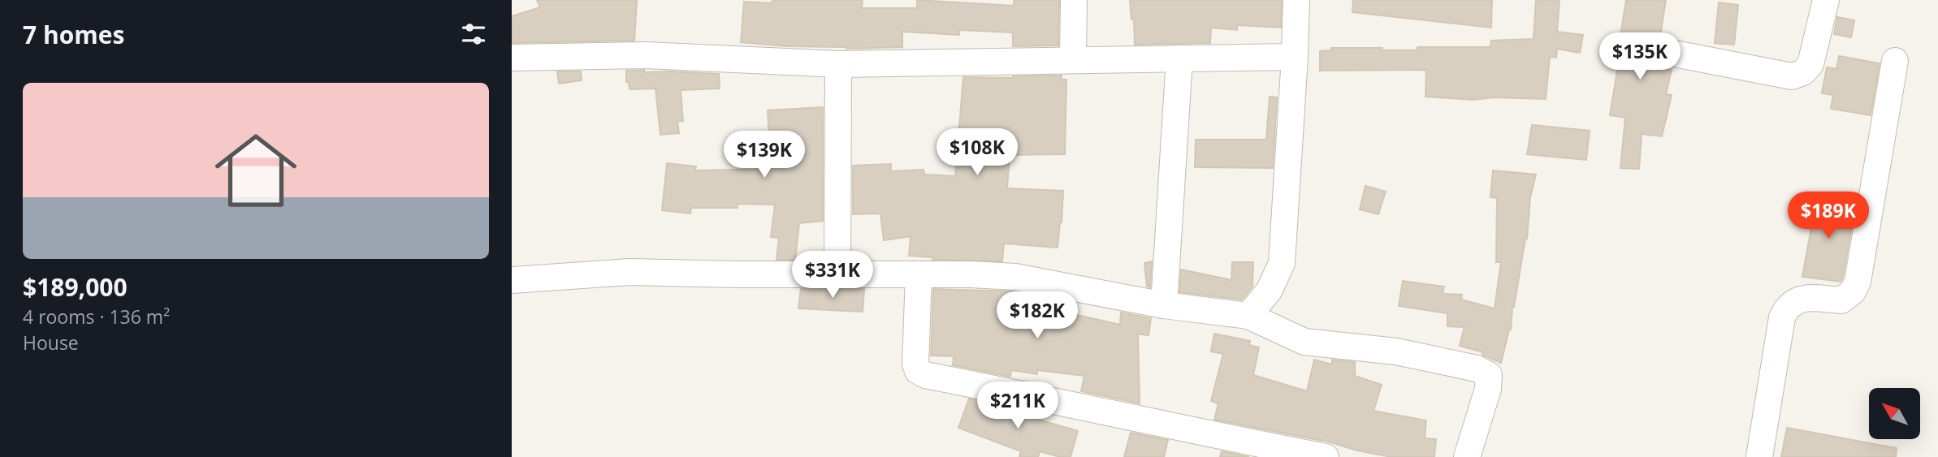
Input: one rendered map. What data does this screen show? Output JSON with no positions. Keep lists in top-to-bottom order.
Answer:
{
  "north": "top left",
  "page": {
    "heading": "7 homes",
    "price": [
      "$135K",
      "$108K",
      "$139K",
      "$189K",
      "$331K",
      "$182K",
      "$211K"
    ],
    "list": [
      {
        "name": "$189,000",
        "note": "4 rooms · 136 m² · House"
      }
    ]
  }
}
